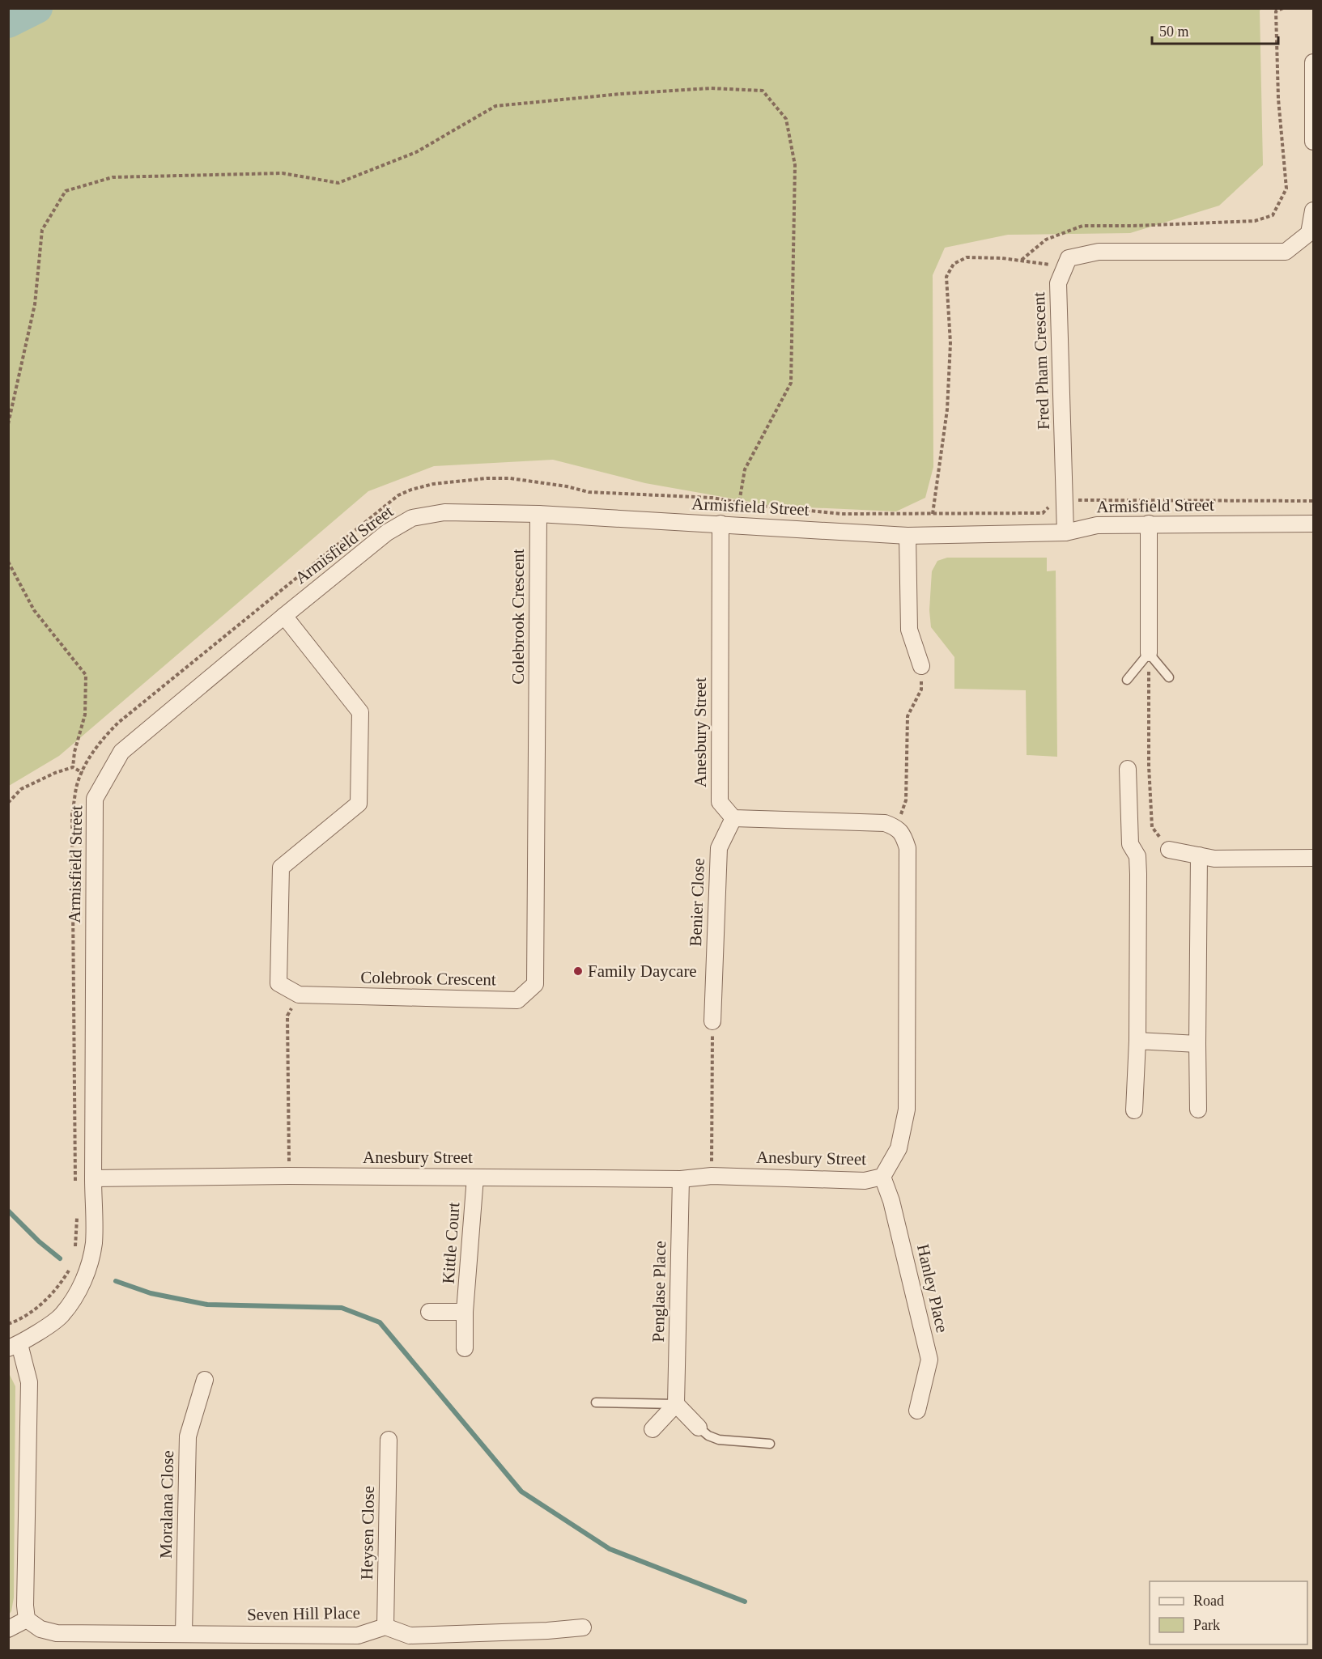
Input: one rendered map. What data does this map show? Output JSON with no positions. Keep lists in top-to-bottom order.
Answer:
{
  "streets": {
    "street": [
      "Fred Pham Crescent",
      "Armisfield Street",
      "Colebrook Crescent",
      "Anesbury Street",
      "Benier Close",
      "Kittle Court",
      "Hanley Place",
      "Penglase Place",
      "Moralana Close",
      "Heysen Close",
      "Seven Hill Place"
    ]
  },
  "crossings": [
    ["Fred Pham Crescent", "Armisfield Street"],
    ["Armisfield Street", "Colebrook Crescent"],
    ["Armisfield Street", "Anesbury Street"],
    ["Anesbury Street", "Benier Close"],
    ["Anesbury Street", "Kittle Court"],
    ["Anesbury Street", "Hanley Place"],
    ["Anesbury Street", "Penglase Place"],
    ["Moralana Close", "Seven Hill Place"],
    ["Heysen Close", "Seven Hill Place"]
  ],
  "places": ["Family Daycare"],
  "legend": ["Road", "Park"],
  "scale_bar": "50 m"
}
